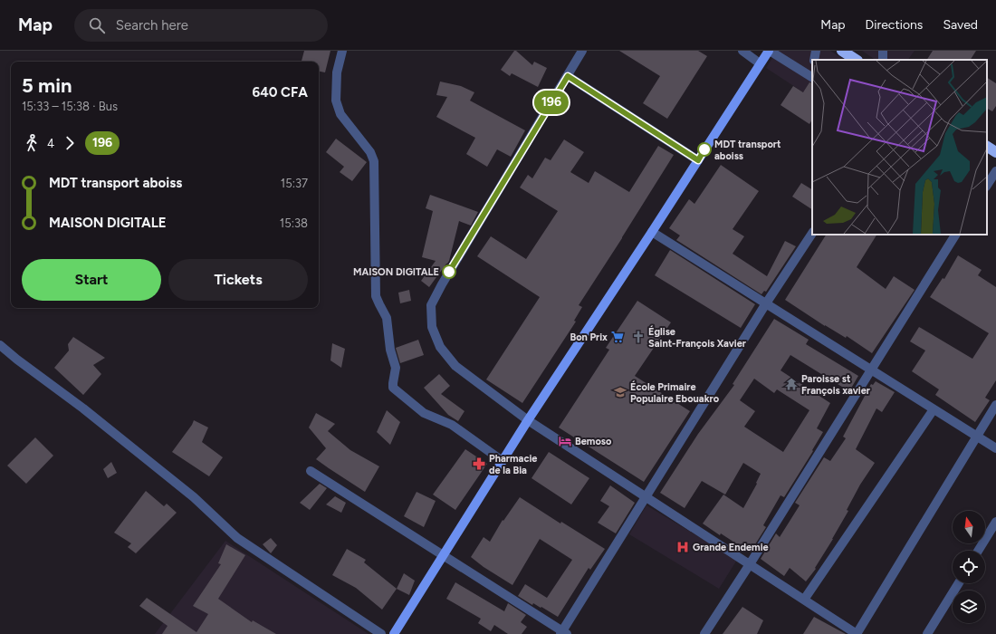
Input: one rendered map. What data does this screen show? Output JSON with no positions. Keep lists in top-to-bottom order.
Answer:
{
  "places": {
    "other": ["MDT transport aboiss", "MAISON DIGITALE"],
    "supermarket": ["Bon Prix"],
    "church": ["Église Saint-François Xavier"],
    "temple": ["Paroisse st François xavier"],
    "school or university": ["École Primaire Populaire Ebouakro"],
    "hotel": ["Bemoso"],
    "pharmacy": ["Pharmacie de la Bia"],
    "hospital": ["Grande Endemie"]
  },
  "lines": ["bus line 196"],
  "north": "top",
  "page": {
    "header": "Map",
    "search": "Search here",
    "nav": ["Map", "Directions", "Saved"],
    "on_map": "196",
    "heading": ["5 min", "15:33 – 15:38 · Bus", "640 CFA"],
    "legs": ["4", "196"],
    "list": [
      {
        "name": "MDT transport aboiss",
        "value": "15:37"
      },
      {
        "name": "MAISON DIGITALE",
        "value": "15:38"
      }
    ],
    "buttons": ["Start", "Tickets"]
  }
}
